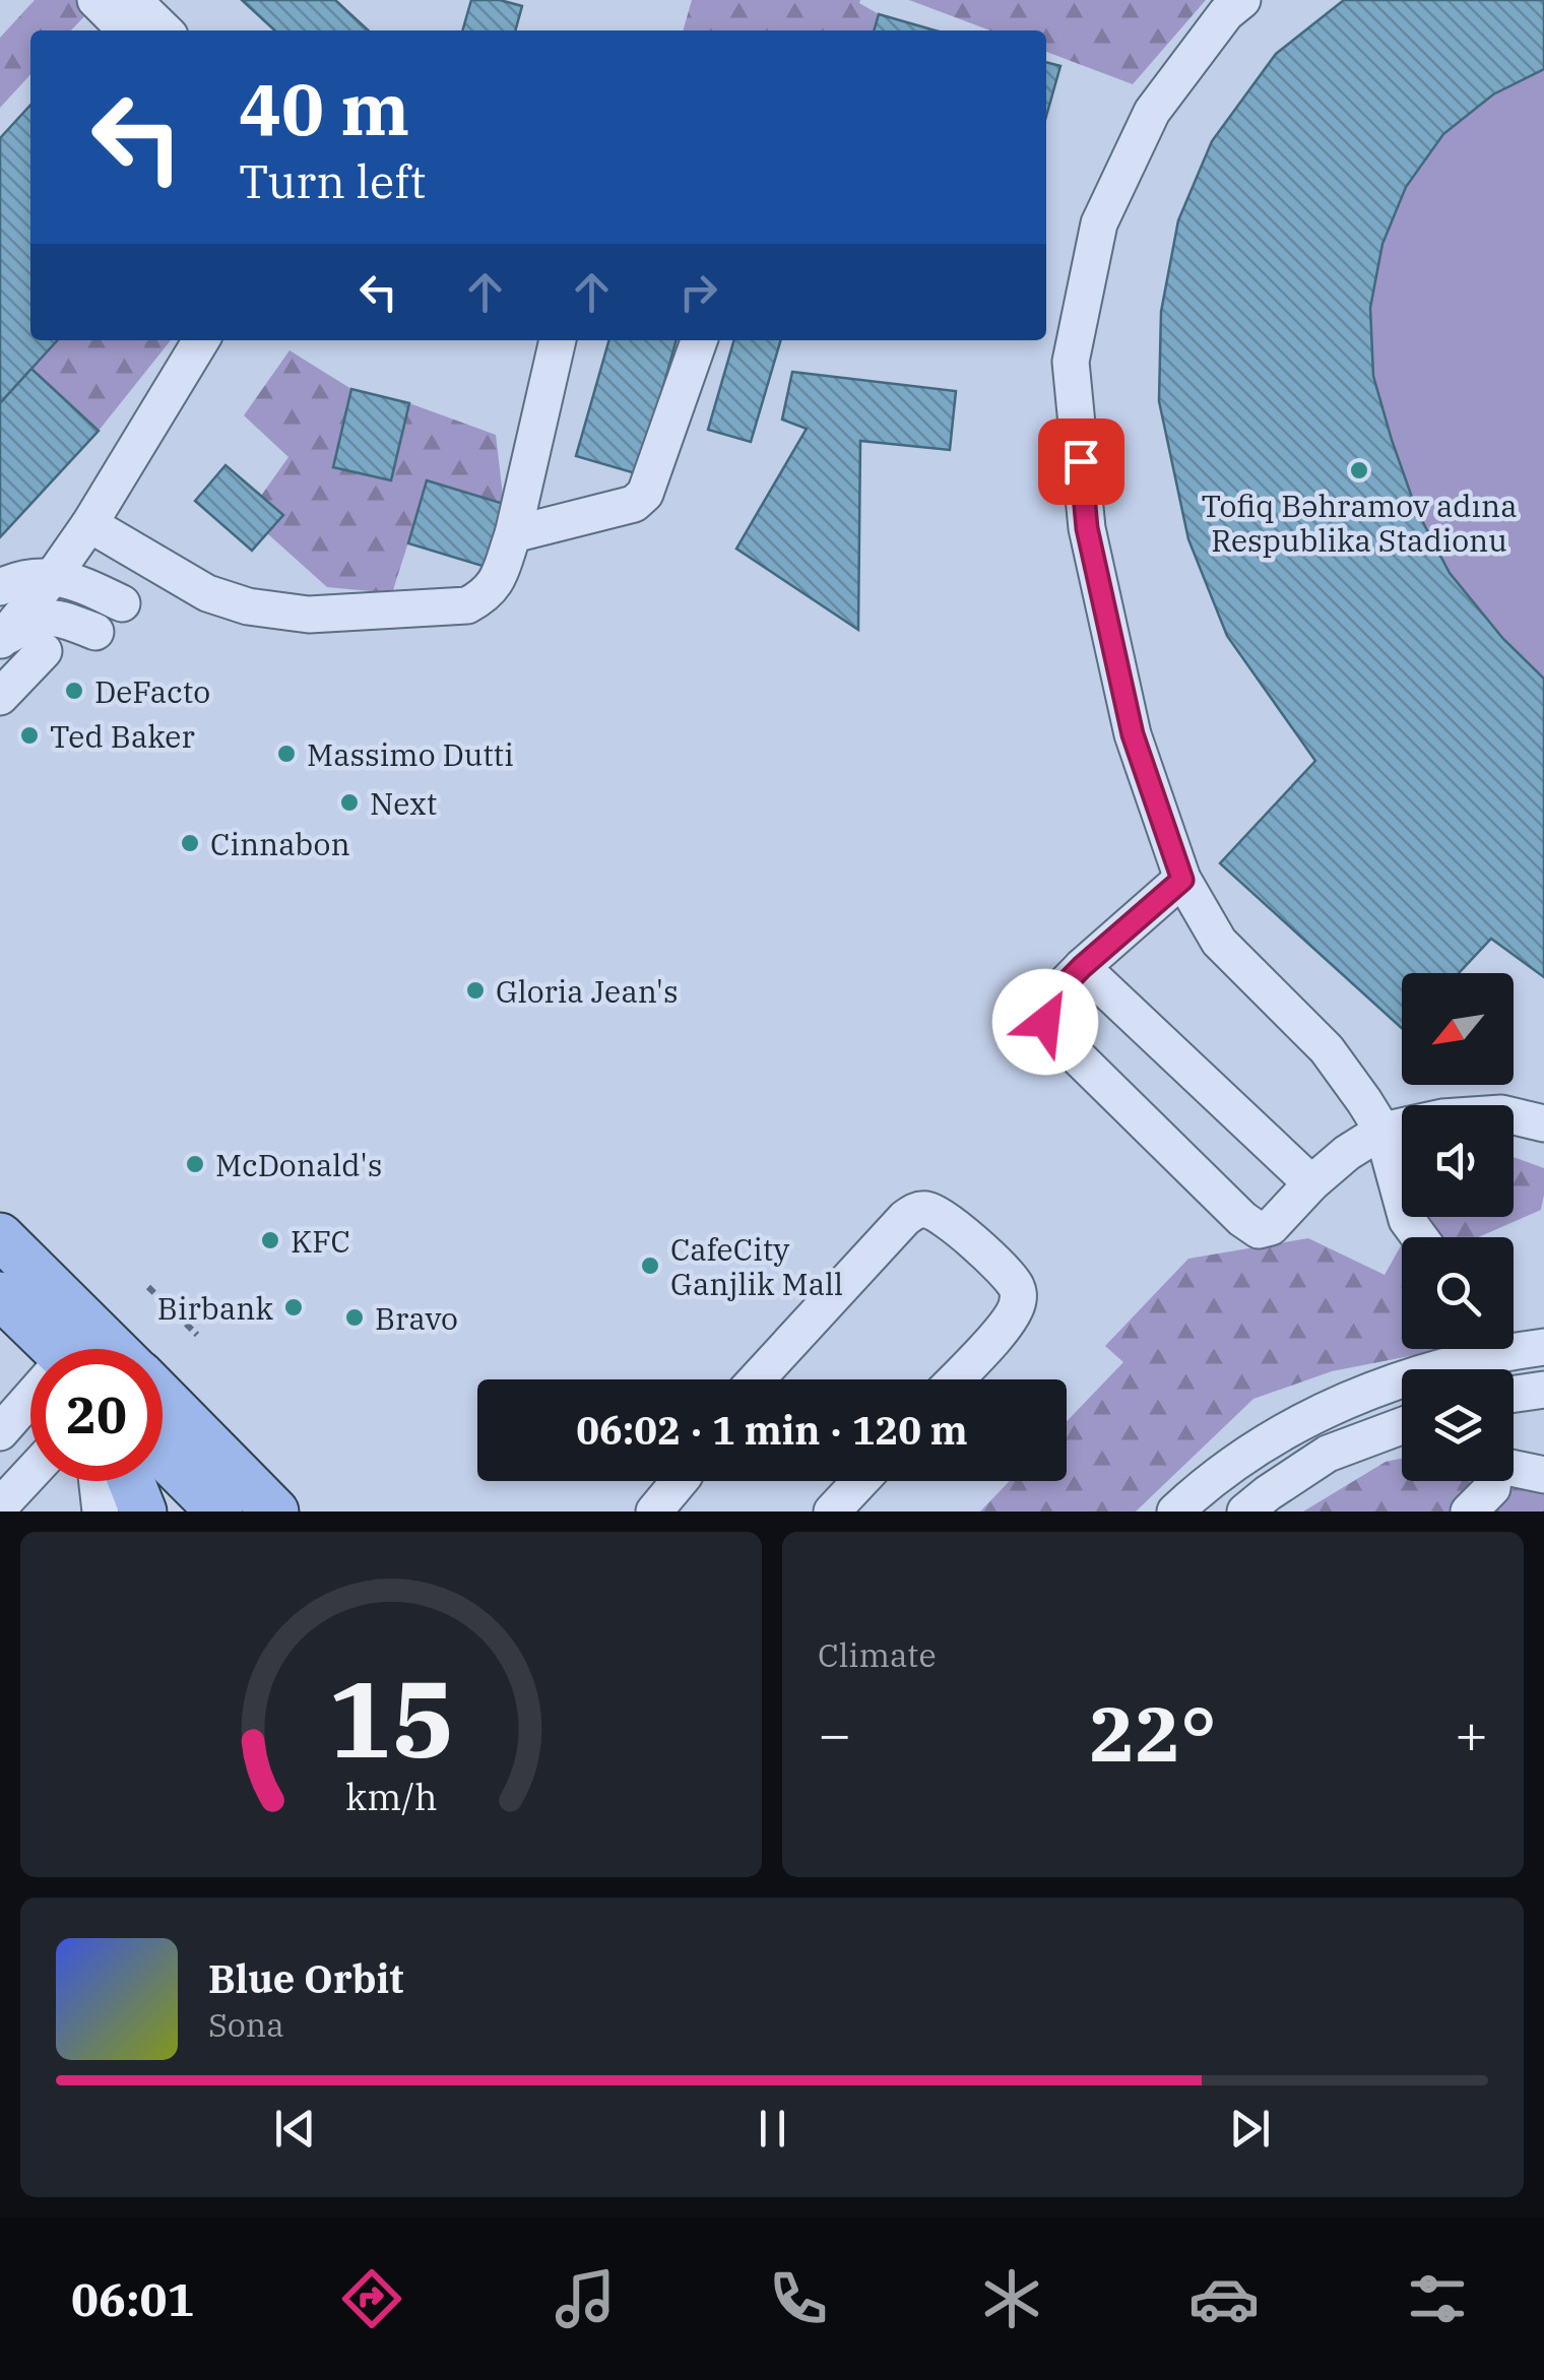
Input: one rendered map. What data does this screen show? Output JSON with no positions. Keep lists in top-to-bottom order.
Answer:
{
  "places": [
    "Tofiq Bəhramov adına Respublika Stadionu",
    "DeFacto",
    "Ted Baker",
    "Massimo Dutti",
    "Next",
    "Cinnabon",
    "Gloria Jean's",
    "McDonald's",
    "KFC",
    "CafeCity Ganjlik Mall",
    "Birbank",
    "Bravo"
  ],
  "north": "bottom left",
  "page": {
    "turn": ["40 m", "Turn left"],
    "limit": "20",
    "trip": "06:02 · 1 min · 120 m",
    "tile": "Climate",
    "heat": ["−", "22°", "+"],
    "song": ["Blue Orbit", "Sona"],
    "tabs": "06:01",
    "gauge": ["15", "km/h"]
  }
}
